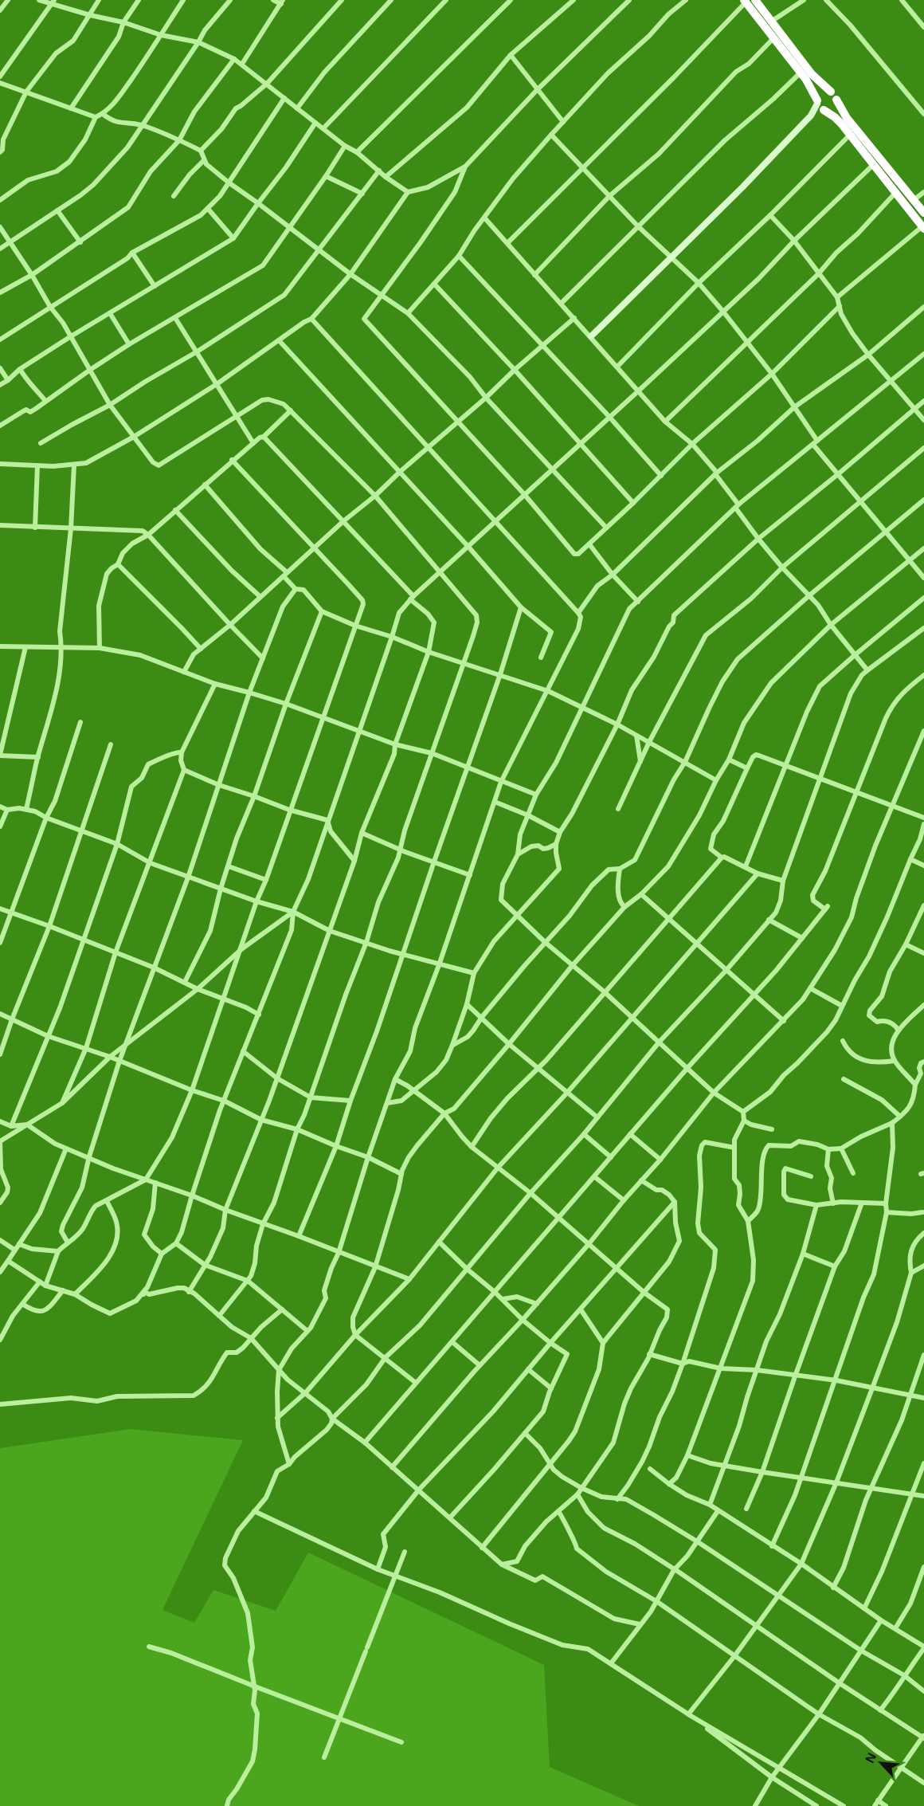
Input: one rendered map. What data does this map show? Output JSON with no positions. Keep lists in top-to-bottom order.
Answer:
{
  "north": "top left"
}
